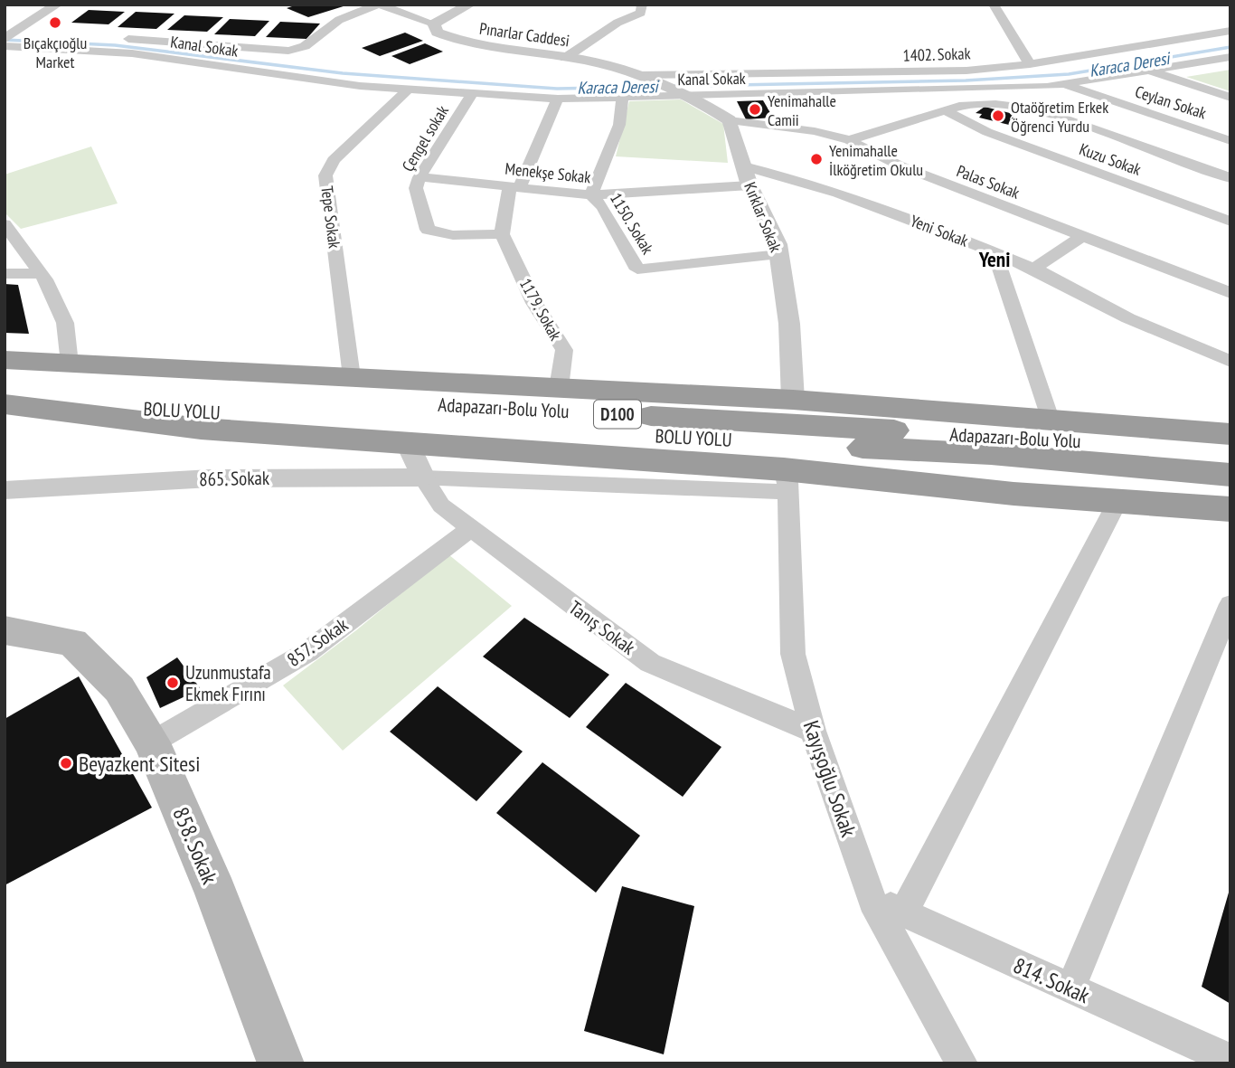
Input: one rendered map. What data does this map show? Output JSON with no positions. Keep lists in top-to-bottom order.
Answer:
{
  "streets": {
    "highway": ["Adapazarı-Bolu Yolu", "BOLU YOLU", "D100"],
    "main road": ["858. Sokak"],
    "street": [
      "Pınarlar Caddesi",
      "Kanal Sokak",
      "1402. Sokak",
      "Ceylan Sokak",
      "Çengel sokak",
      "Kuzu Sokak",
      "Menekşe Sokak",
      "Palas Sokak",
      "Tepe Sokak",
      "Kırklar Sokak",
      "1150. Sokak",
      "Yeni Sokak",
      "1179. Sokak",
      "865. Sokak",
      "Tanış Sokak",
      "857. Sokak",
      "Kayışoğlu Sokak",
      "814. Sokak"
    ]
  },
  "crossings": [
    ["Pınarlar Caddesi", "Kanal Sokak"],
    ["Pınarlar Caddesi", "1402. Sokak"],
    ["Kanal Sokak", "Ceylan Sokak"],
    ["Kanal Sokak", "Çengel sokak"],
    ["Kanal Sokak", "Tepe Sokak"],
    ["Kanal Sokak", "1150. Sokak"],
    ["Çengel sokak", "Menekşe Sokak"],
    ["Çengel sokak", "1179. Sokak"],
    ["Menekşe Sokak", "Kırklar Sokak"],
    ["Menekşe Sokak", "1150. Sokak"],
    ["Palas Sokak", "Kırklar Sokak"],
    ["Kırklar Sokak", "1150. Sokak"],
    ["Kırklar Sokak", "Yeni Sokak"],
    ["865. Sokak", "Tanış Sokak"],
    ["Tanış Sokak", "857. Sokak"],
    ["Tanış Sokak", "Kayışoğlu Sokak"],
    ["857. Sokak", "858. Sokak"],
    ["Kayışoğlu Sokak", "814. Sokak"]
  ],
  "districts": ["Yeni"],
  "water": ["Karaca Deresi"],
  "places": [
    "Bıçakçıoğlu Market",
    "Yenimahalle Camii",
    "Otaöğretim Erkek Öğrenci Yurdu",
    "Yenimahalle İlköğretim Okulu",
    "Uzunmustafa Ekmek Fırını",
    "Beyazkent Sitesi"
  ]
}
